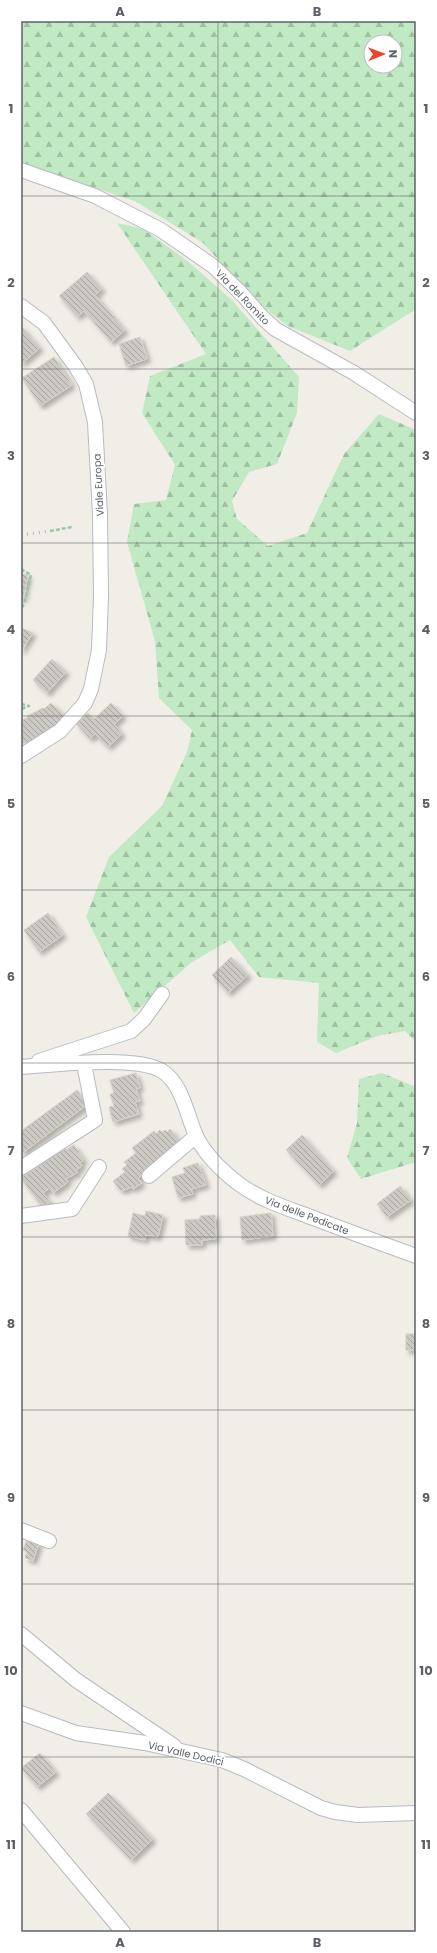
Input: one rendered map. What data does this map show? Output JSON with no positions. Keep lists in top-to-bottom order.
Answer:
{
  "streets": {
    "street": [
      "Via del Romito",
      "Viale Europa",
      "Via delle Pedicate",
      "Via Valle Dodici"
    ]
  },
  "north": "right",
  "grid": {
    "columns": ["A", "B"],
    "rows": [
      "1",
      "2",
      "3",
      "4",
      "5",
      "6",
      "7",
      "8",
      "9",
      "10",
      "11"
    ]
  }
}
